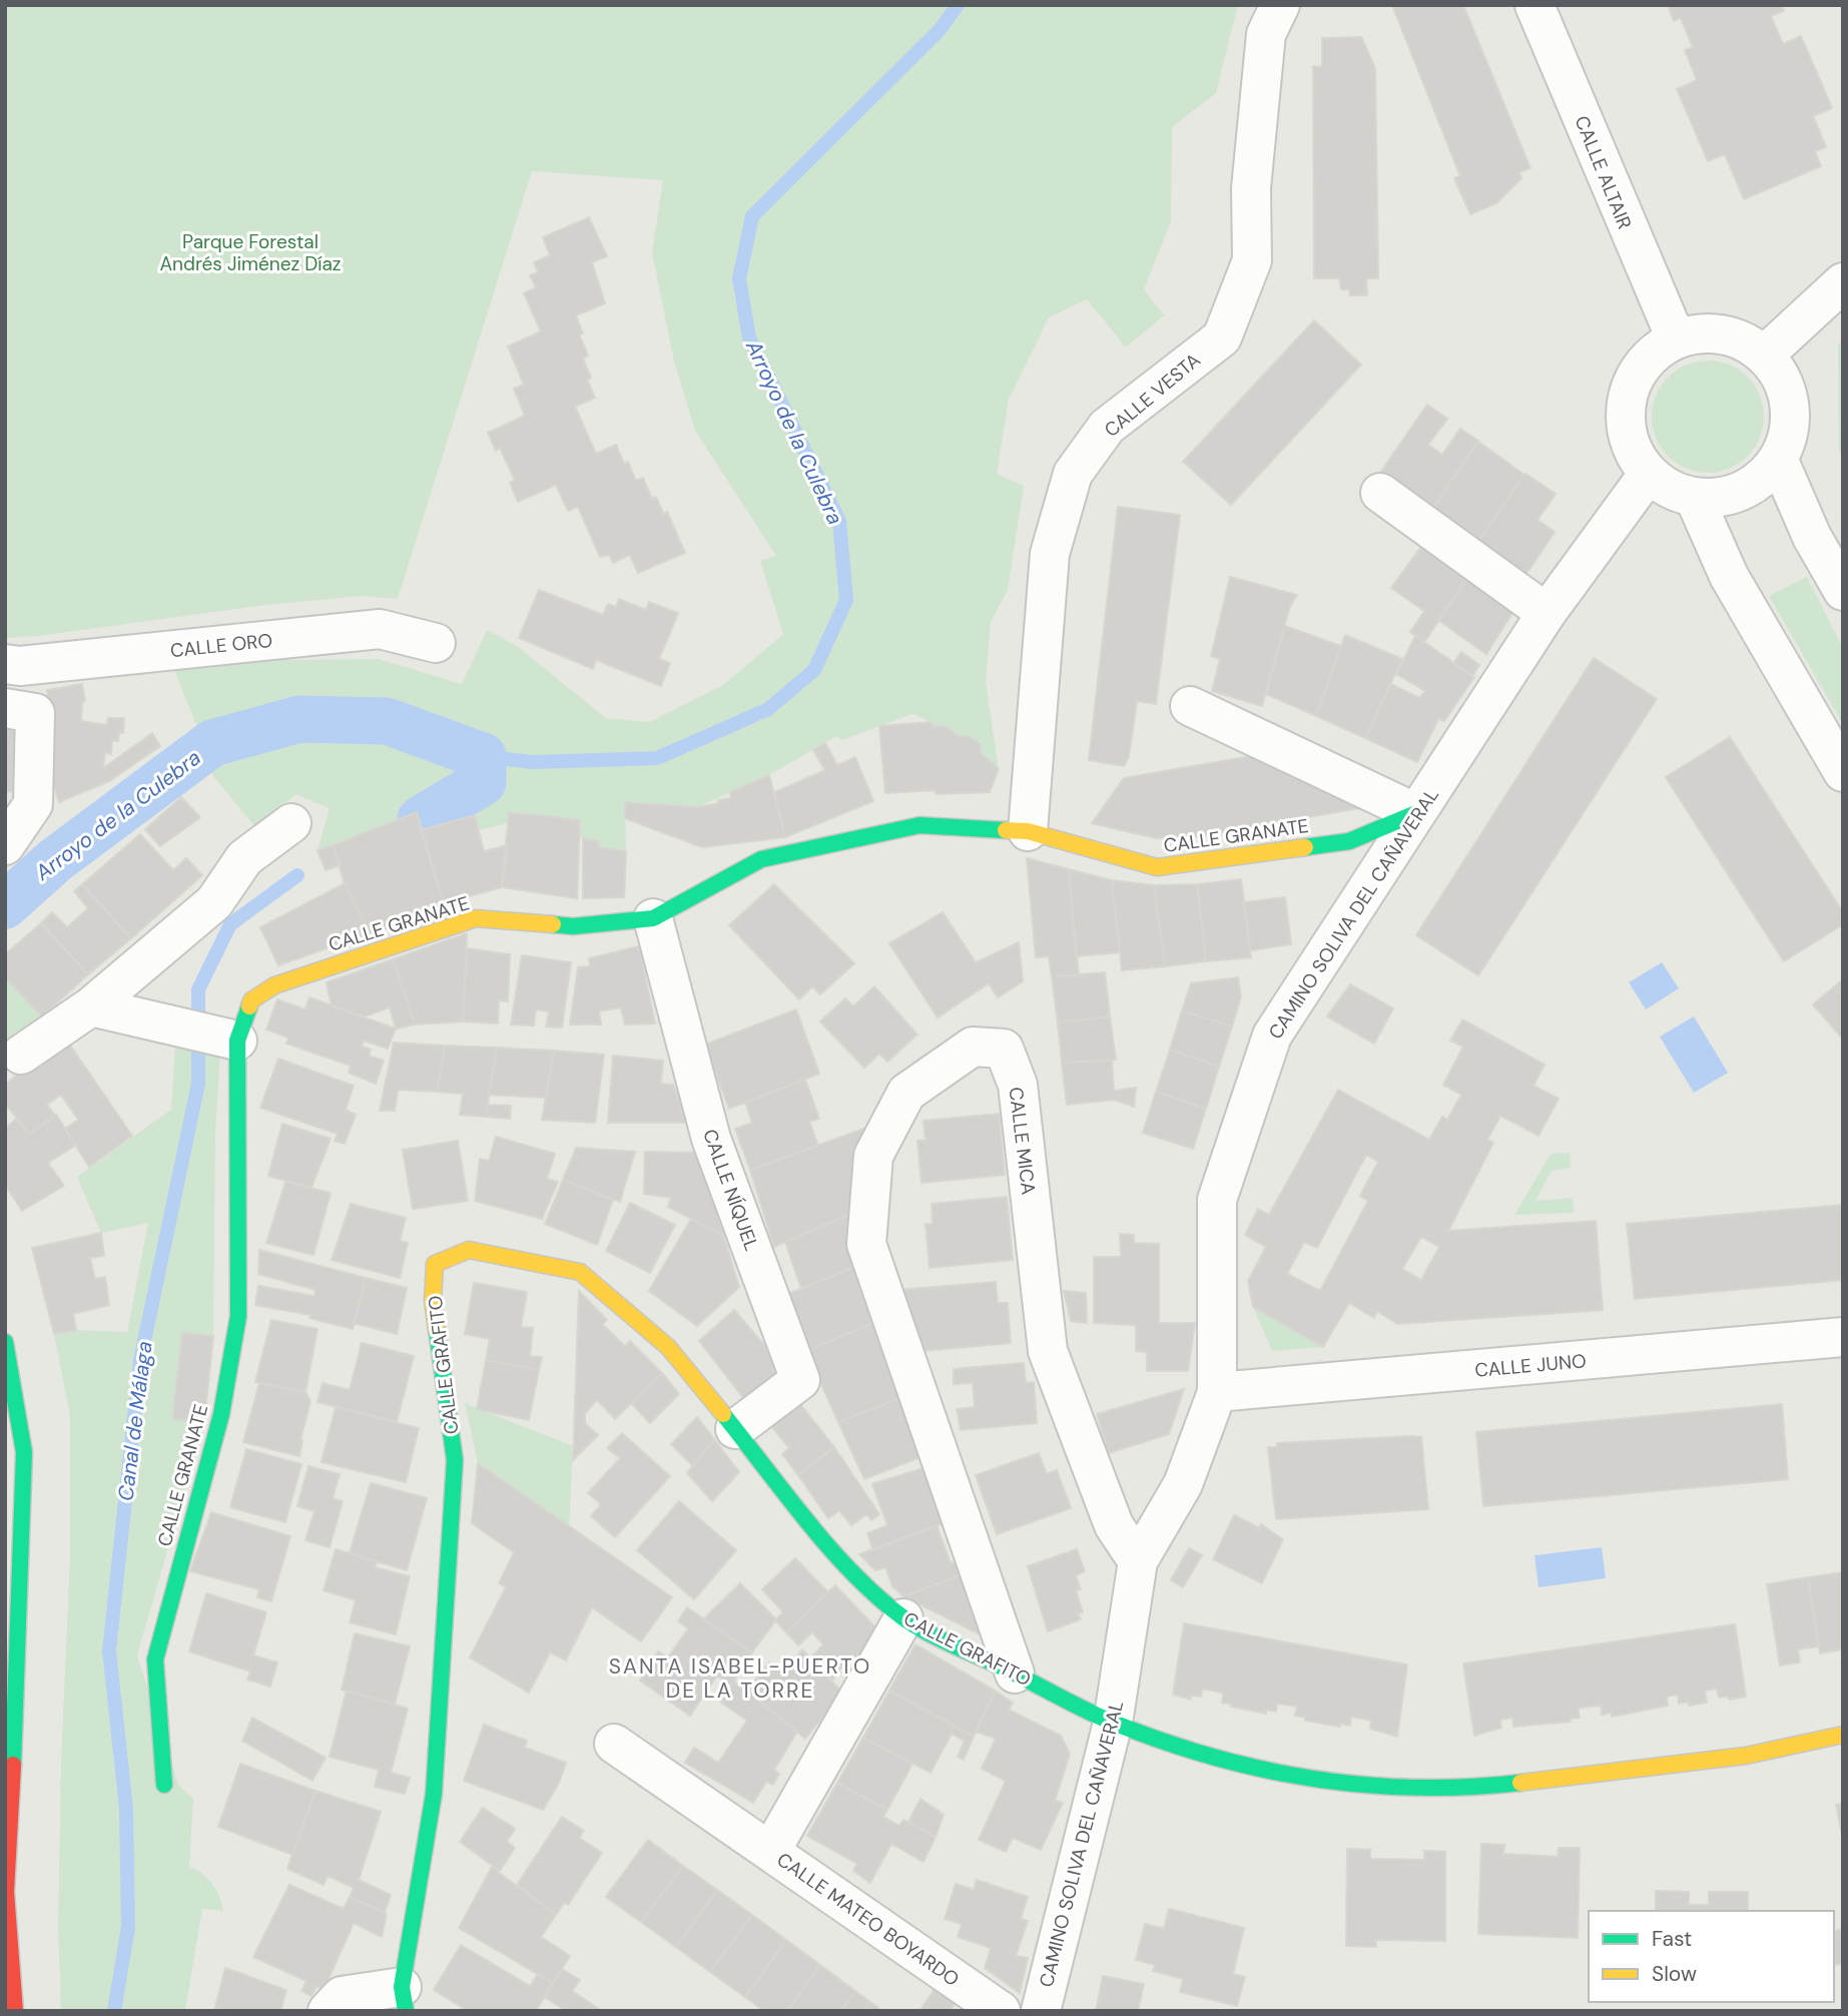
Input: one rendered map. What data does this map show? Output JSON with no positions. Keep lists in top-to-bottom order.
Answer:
{
  "streets": {
    "street": [
      "CALLE ALTAIR",
      "CALLE VESTA",
      "CALLE ORO",
      "CALLE GRANATE",
      "CAMINO SOLIVA DEL CAÑAVERAL",
      "CALLE MICA",
      "CALLE NÍQUEL",
      "CALLE GRAFITO",
      "CALLE JUNO",
      "CALLE MATEO BOYARDO"
    ]
  },
  "crossings": [
    ["CALLE ALTAIR", "CAMINO SOLIVA DEL CAÑAVERAL"],
    ["CALLE VESTA", "CALLE GRANATE"],
    ["CALLE GRANATE", "CAMINO SOLIVA DEL CAÑAVERAL"],
    ["CALLE GRANATE", "CALLE NÍQUEL"],
    ["CAMINO SOLIVA DEL CAÑAVERAL", "CALLE MICA"],
    ["CAMINO SOLIVA DEL CAÑAVERAL", "CALLE GRAFITO"],
    ["CAMINO SOLIVA DEL CAÑAVERAL", "CALLE JUNO"],
    ["CALLE MICA", "CALLE GRAFITO"],
    ["CALLE NÍQUEL", "CALLE GRAFITO"],
    ["CALLE GRAFITO", "CALLE MATEO BOYARDO"]
  ],
  "districts": ["SANTA ISABEL-PUERTO DE LA TORRE"],
  "water": ["Arroyo de la Culebra", "Canal de Málaga"],
  "parks": ["Parque Forestal Andrés Jiménez Díaz"],
  "legend": ["Fast", "Slow"]
}
